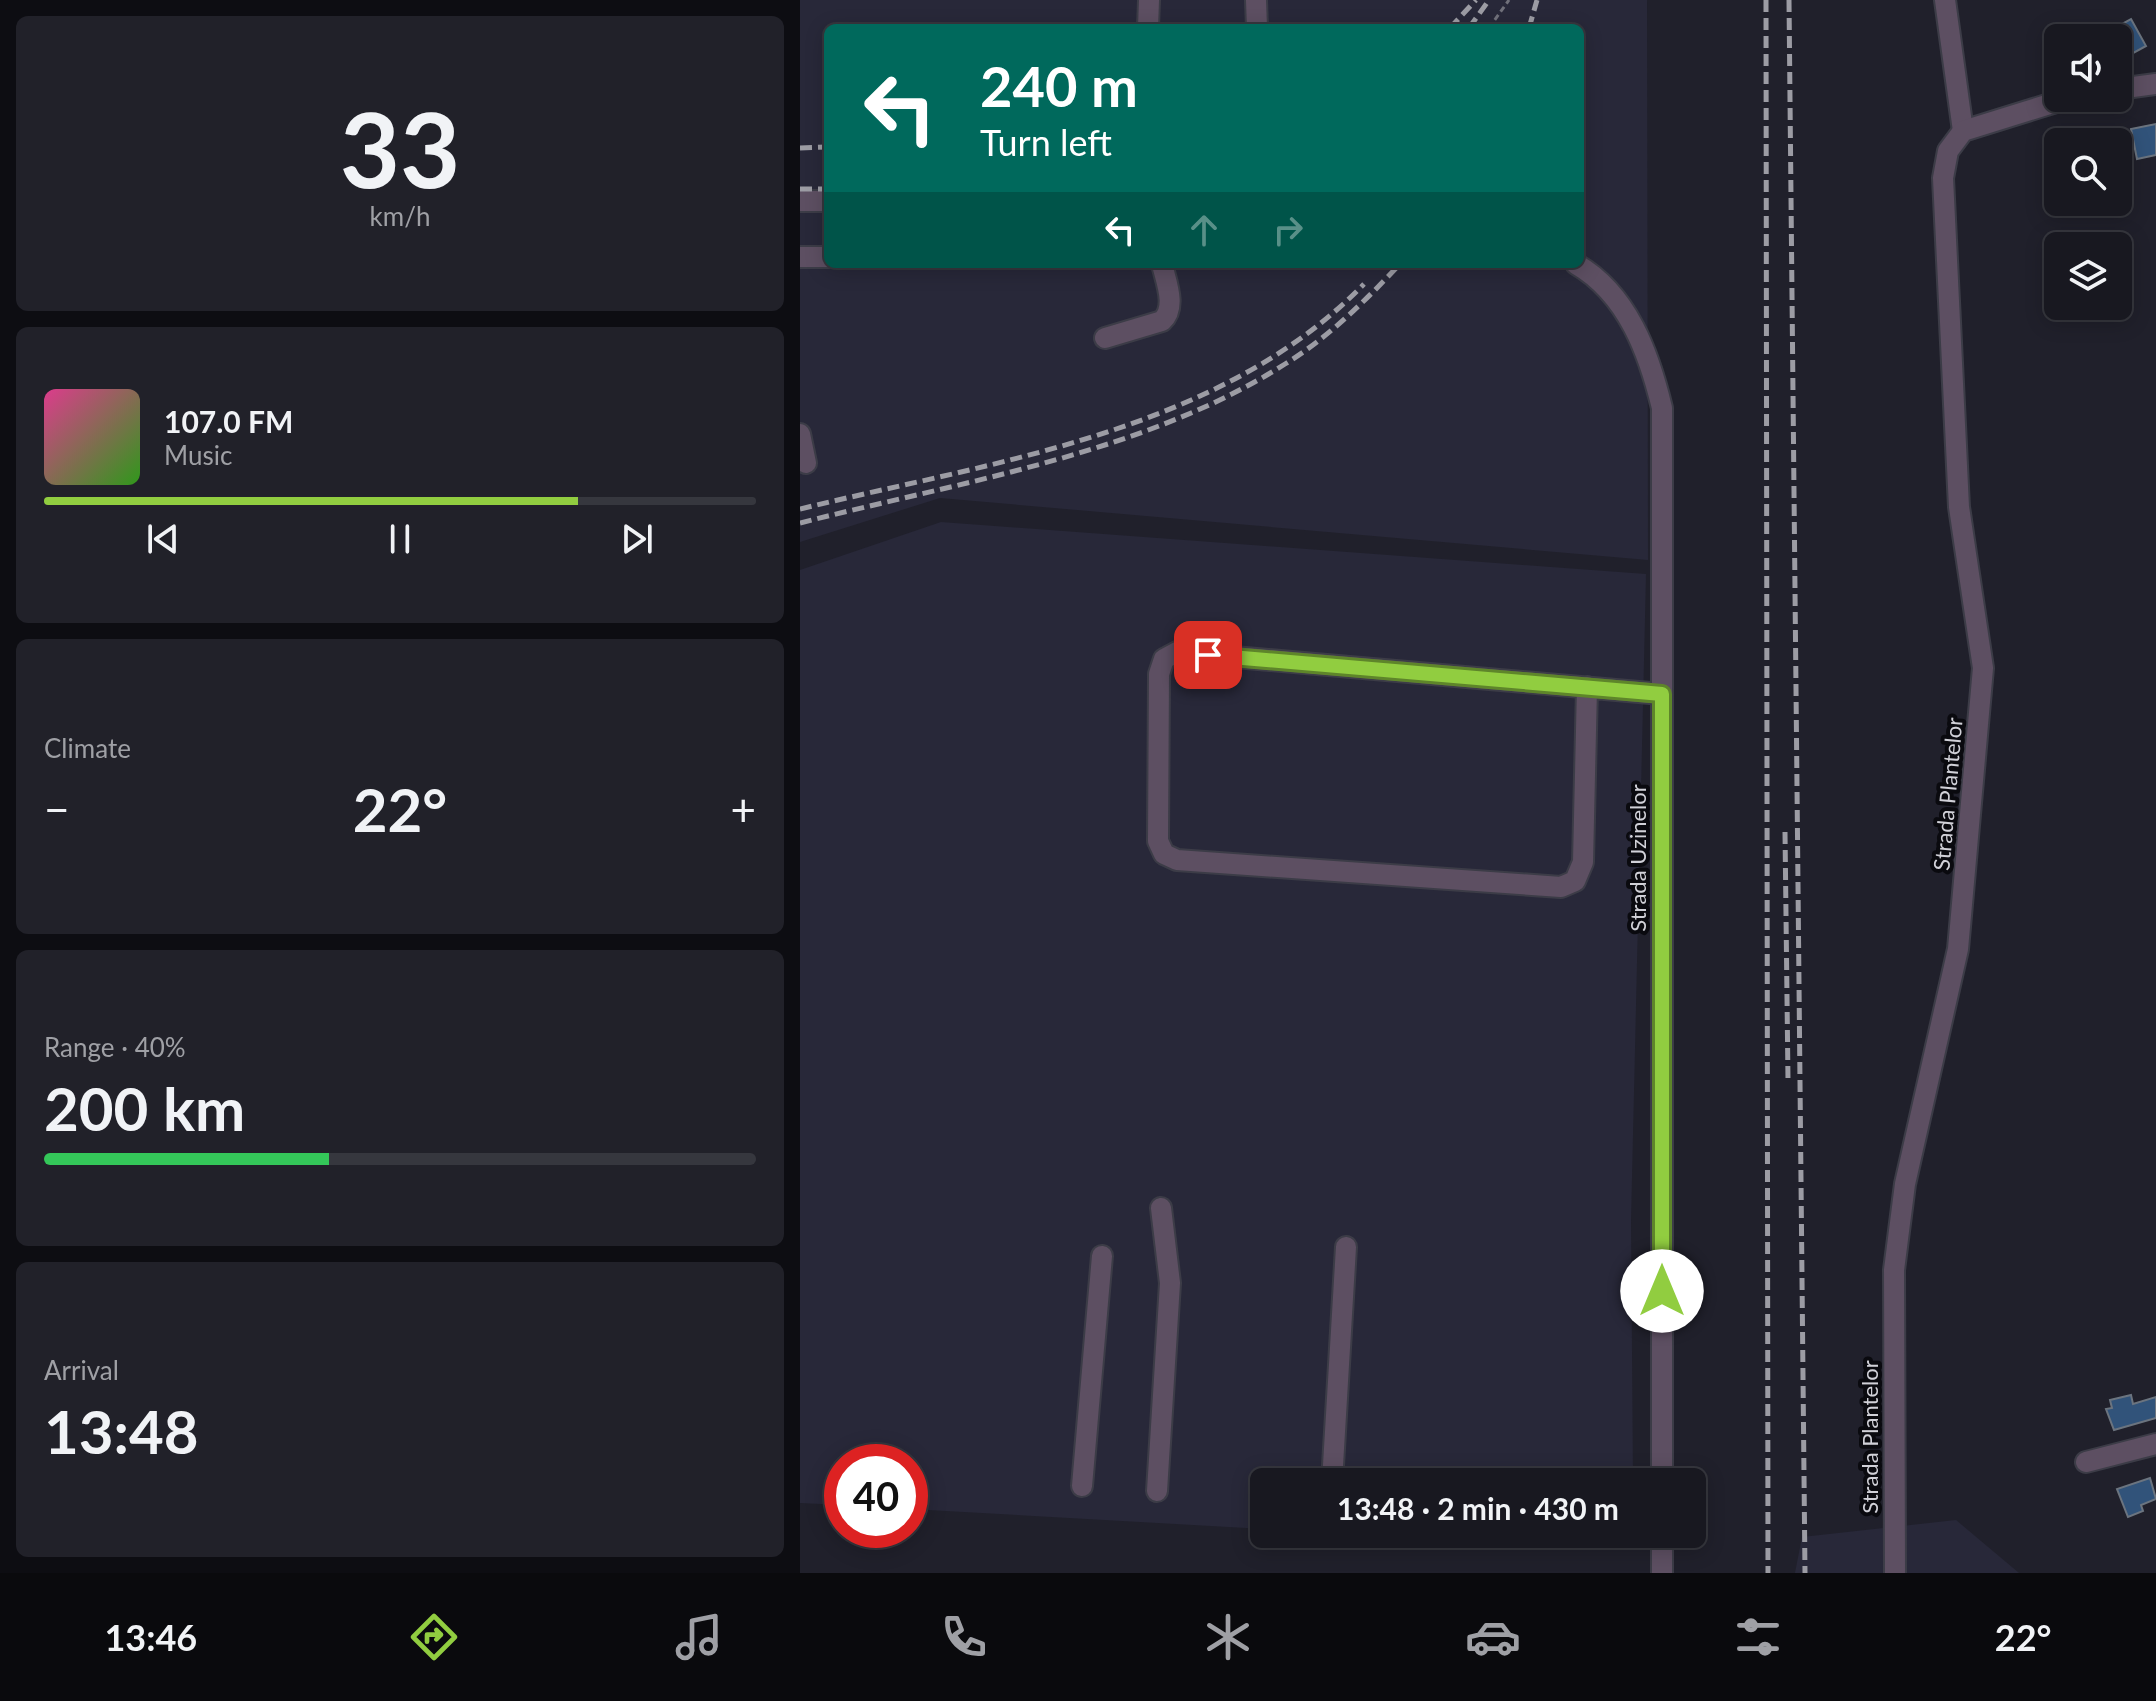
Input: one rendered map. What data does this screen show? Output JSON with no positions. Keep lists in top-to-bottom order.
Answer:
{
  "streets": {
    "street": ["Strada Plantelor", "Strada Uzinelor"]
  },
  "page": {
    "tile": [
      ["33", "km/h"],
      "Climate",
      ["Range · 40%", "200 km"],
      ["Arrival", "13:48"]
    ],
    "turn": ["240 m", "Turn left"],
    "song": ["107.0 FM", "Music"],
    "heat": ["−", "22°", "+"],
    "limit": "40",
    "trip": "13:48 · 2 min · 430 m",
    "tabs": ["13:46", "22°"]
  }
}
